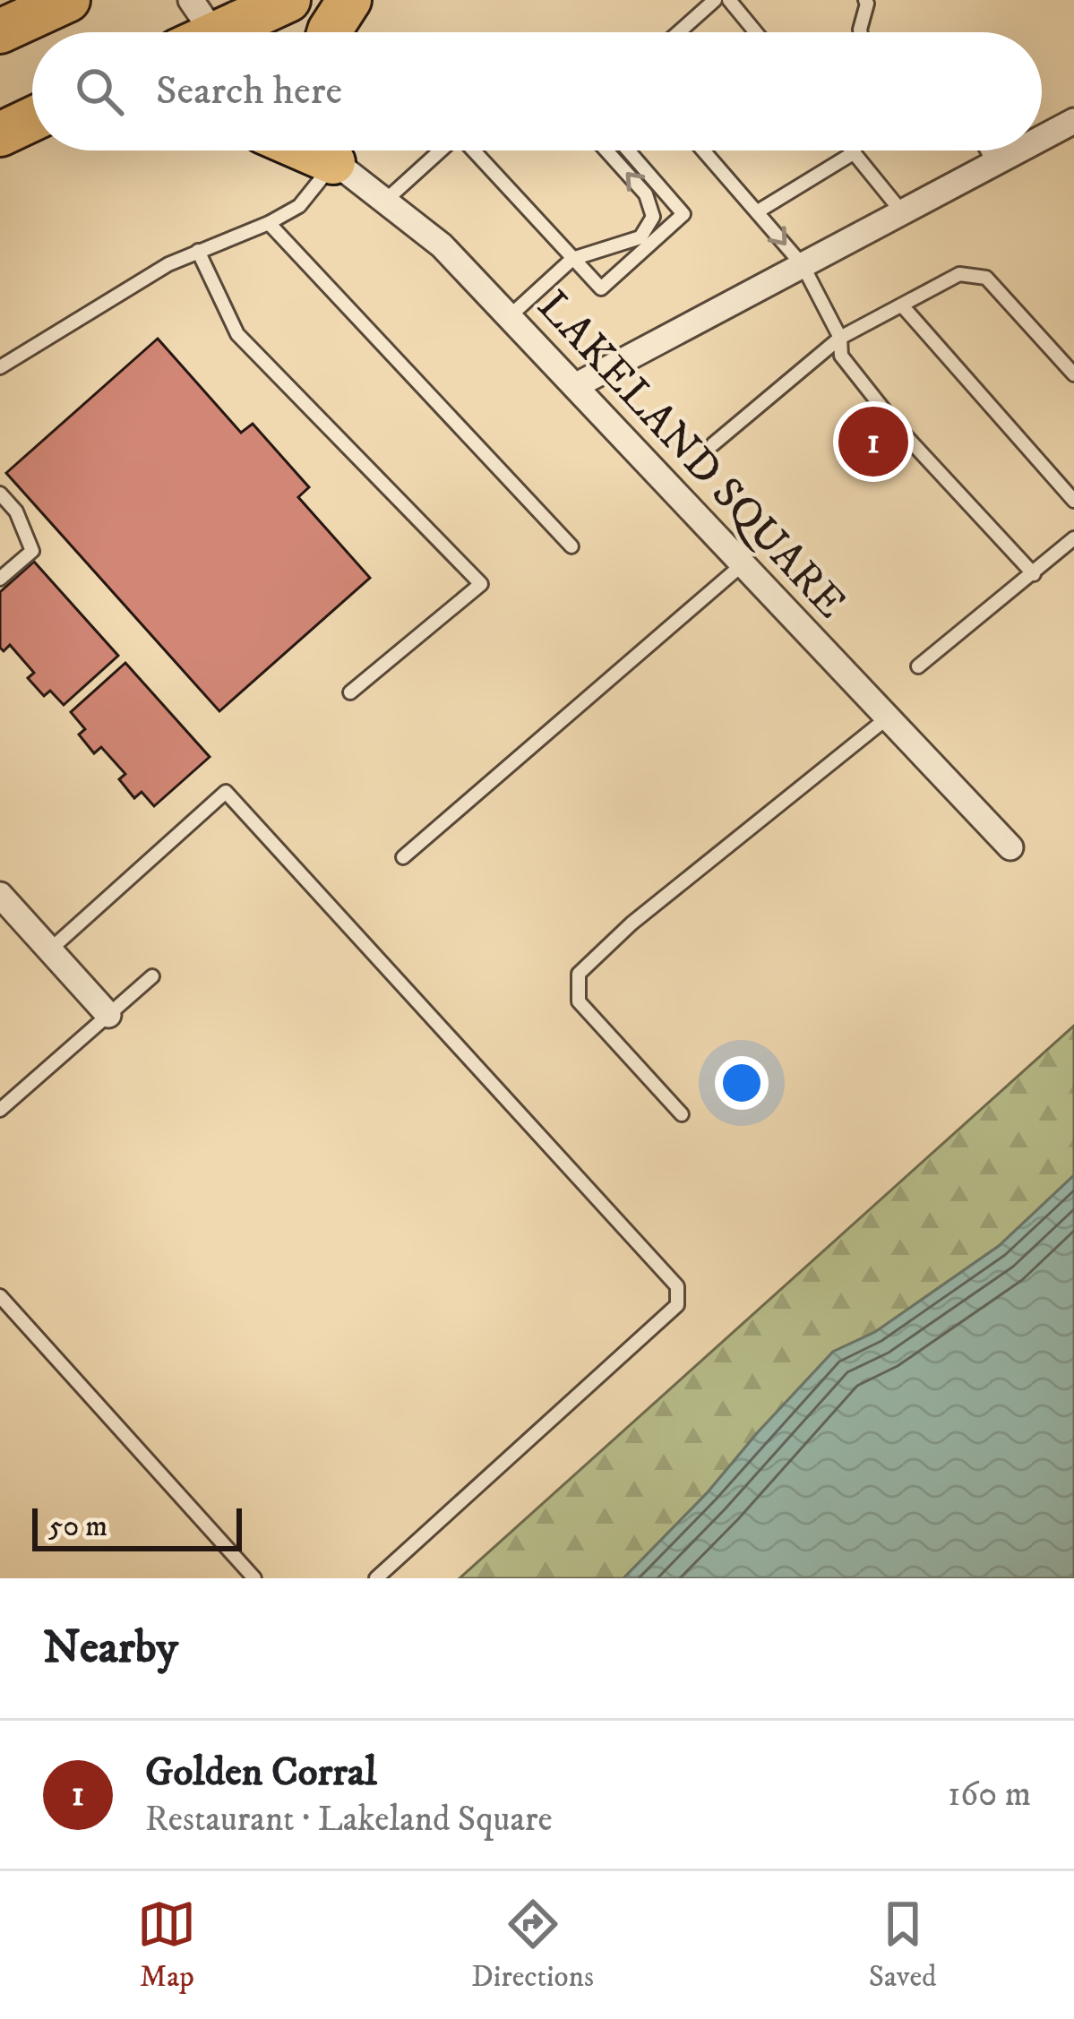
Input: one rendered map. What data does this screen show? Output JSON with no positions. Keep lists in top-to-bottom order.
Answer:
{
  "streets": {
    "street": ["LAKELAND SQUARE"]
  },
  "scale_bar": "50 m",
  "page": {
    "search": "Search here",
    "pins": "1",
    "scale": "50 m",
    "heading": "Nearby",
    "list": [
      {
        "mark": "1",
        "name": "Golden Corral",
        "note": "Restaurant · Lakeland Square",
        "value": "160 m"
      }
    ],
    "nav": ["Map", "Directions", "Saved"]
  }
}
